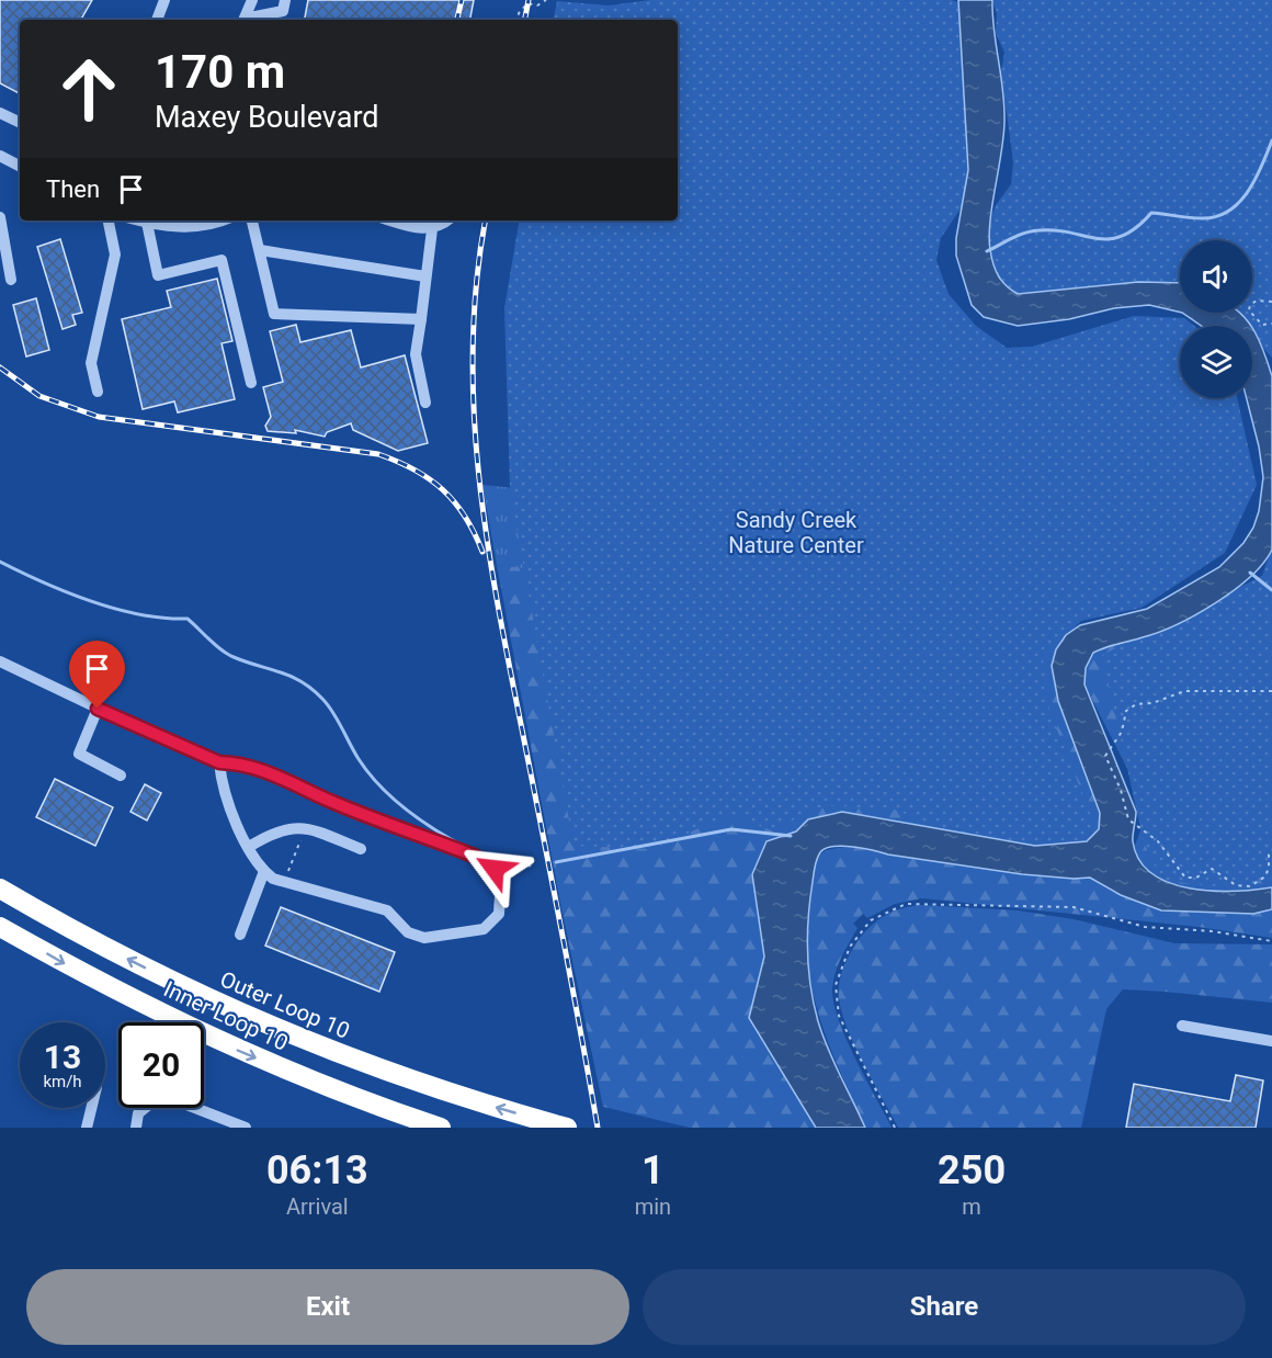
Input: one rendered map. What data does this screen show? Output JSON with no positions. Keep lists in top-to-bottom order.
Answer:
{
  "streets": {
    "highway": ["Outer Loop 10", "Inner Loop 10"]
  },
  "one_way": ["Outer Loop 10", "Inner Loop 10"],
  "parks": ["Sandy Creek Nature Center"],
  "page": {
    "turn": ["170 m", "Maxey Boulevard"],
    "then": "Then",
    "speed": "13 km/h",
    "limit": "20",
    "eta": [
      "06:13",
      "Arrival",
      "1",
      "min",
      "250",
      "m"
    ],
    "buttons": ["Exit", "Share"]
  }
}
